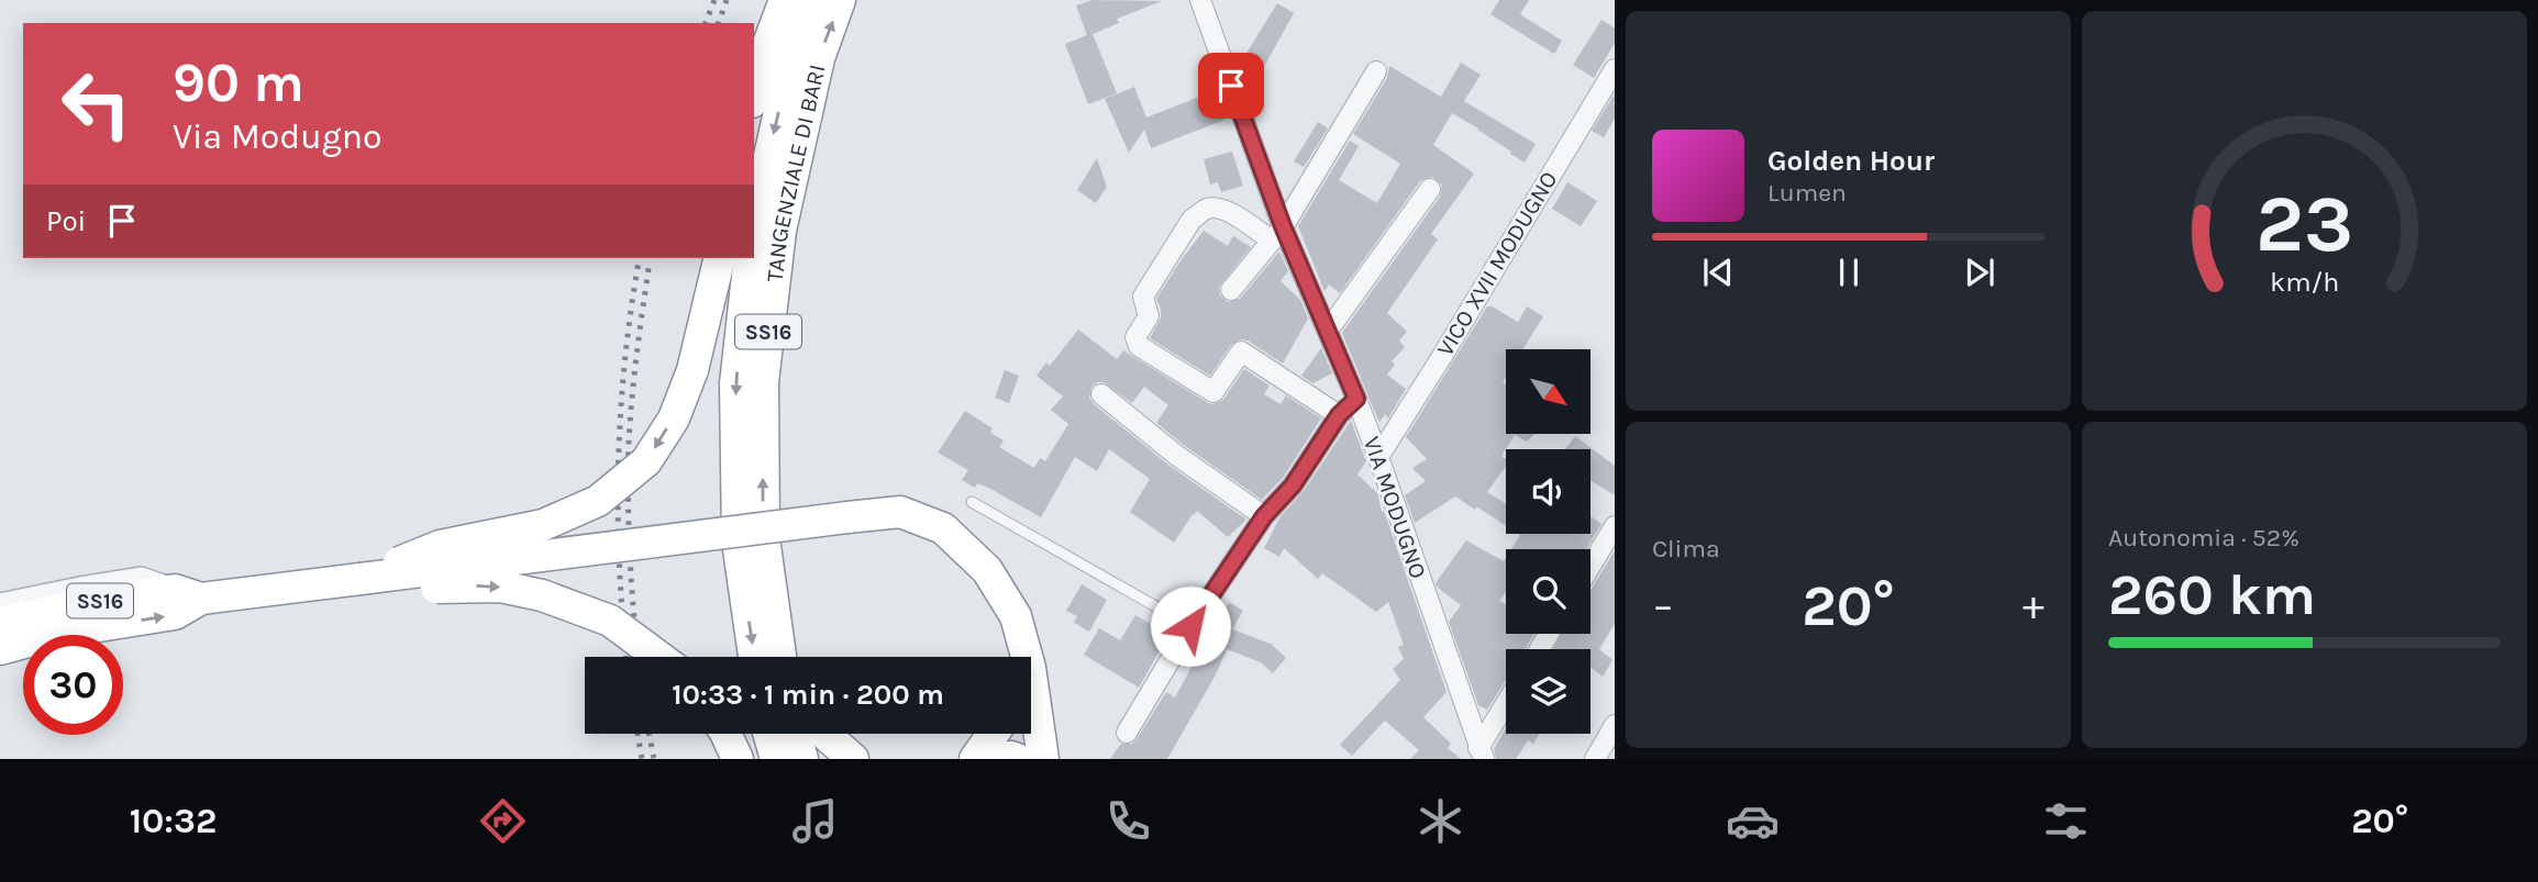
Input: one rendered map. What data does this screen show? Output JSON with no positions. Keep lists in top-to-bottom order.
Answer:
{
  "streets": {
    "highway": ["TANGENZIALE DI BARI", "SS16"],
    "street": ["VICO XVII MODUGNO", "VIA MODUGNO"]
  },
  "crossings": [
    ["VICO XVII MODUGNO", "VIA MODUGNO"]
  ],
  "north": "bottom right",
  "page": {
    "turn": ["90 m", "Via Modugno"],
    "song": ["Golden Hour", "Lumen"],
    "then": "Poi",
    "tile": [
      "Clima",
      ["Autonomia · 52%", "260 km"]
    ],
    "heat": ["−", "20°", "+"],
    "limit": "30",
    "trip": "10:33 · 1 min · 200 m",
    "tabs": ["10:32", "20°"],
    "gauge": ["23", "km/h"]
  }
}
